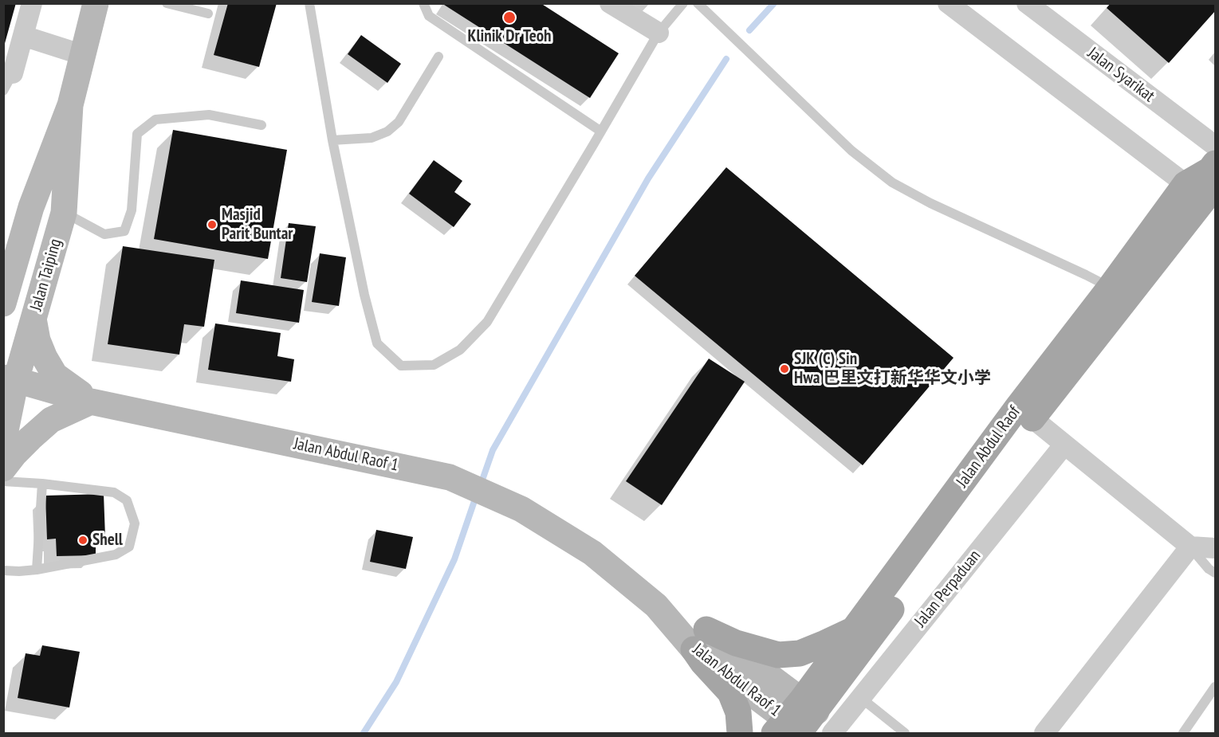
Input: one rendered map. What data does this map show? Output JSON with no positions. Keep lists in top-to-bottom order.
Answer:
{
  "streets": {
    "main road": ["Jalan Taiping", "Jalan Abdul Raof", "Jalan Abdul Raof 1"],
    "street": ["Jalan Syarikat", "Jalan Perpaduan"]
  },
  "crossings": [
    ["Jalan Syarikat", "Jalan Abdul Raof"],
    ["Jalan Taiping", "Jalan Abdul Raof 1"],
    ["Jalan Abdul Raof", "Jalan Abdul Raof 1"]
  ],
  "places": [
    "Klinik Dr Teoh",
    "Masjid Parit Buntar",
    "SJK (C) Sin Hwa 巴里文打新华华文小学",
    "Shell"
  ]
}
